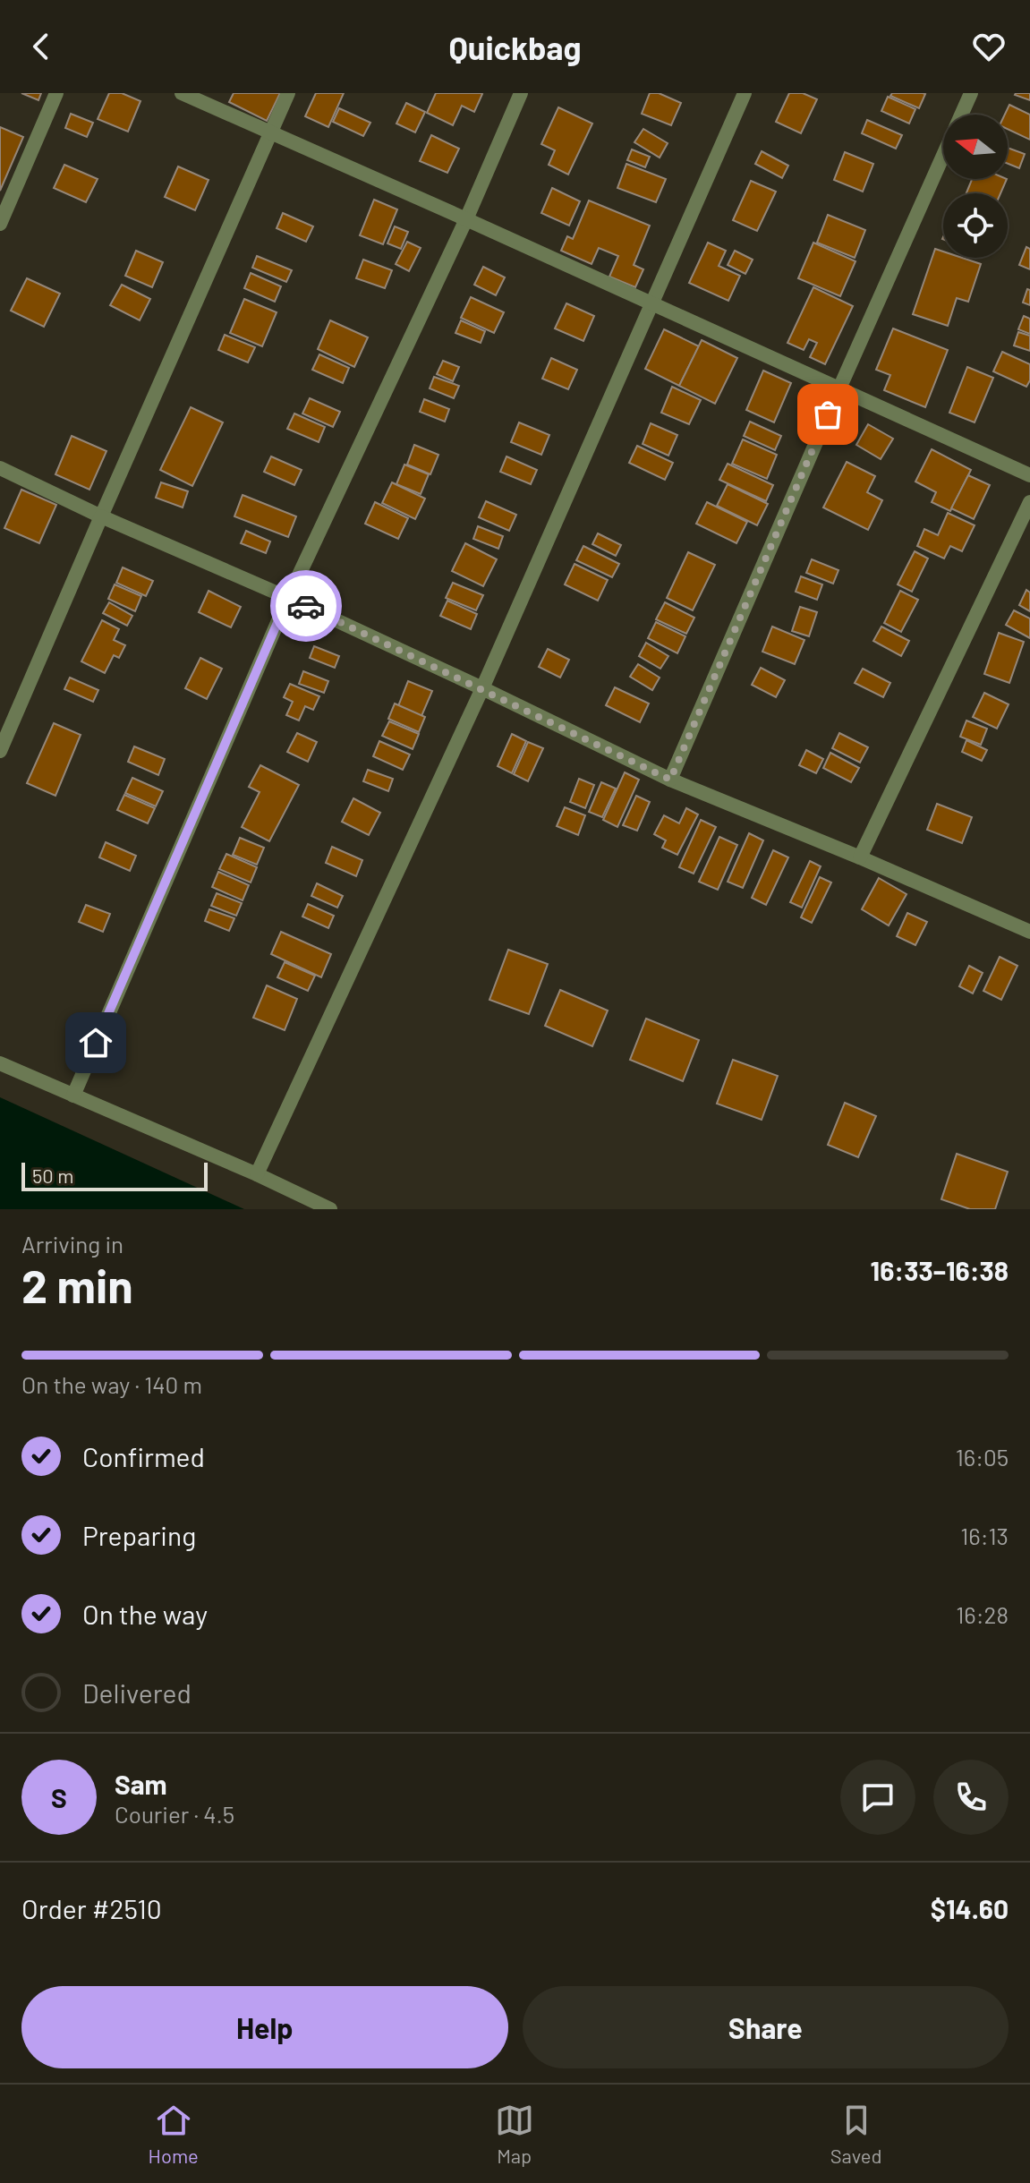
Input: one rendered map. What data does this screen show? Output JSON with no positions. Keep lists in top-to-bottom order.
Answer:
{
  "scale_bar": "50 m",
  "north": "left",
  "page": {
    "header": "Quickbag",
    "scale": "50 m",
    "heading": ["2 min", "Arriving in", "16:33–16:38"],
    "panel": [
      "Sam",
      "Courier · 4.5",
      "Order #2510",
      "$14.60"
    ],
    "bar": "On the way · 140 m",
    "list": [
      ["Confirmed", "16:05"],
      ["Preparing", "16:13"],
      ["On the way", "16:28"],
      "Delivered"
    ],
    "round": "S",
    "buttons": ["Help", "Share"],
    "tabs": ["Home", "Map", "Saved"]
  }
}
